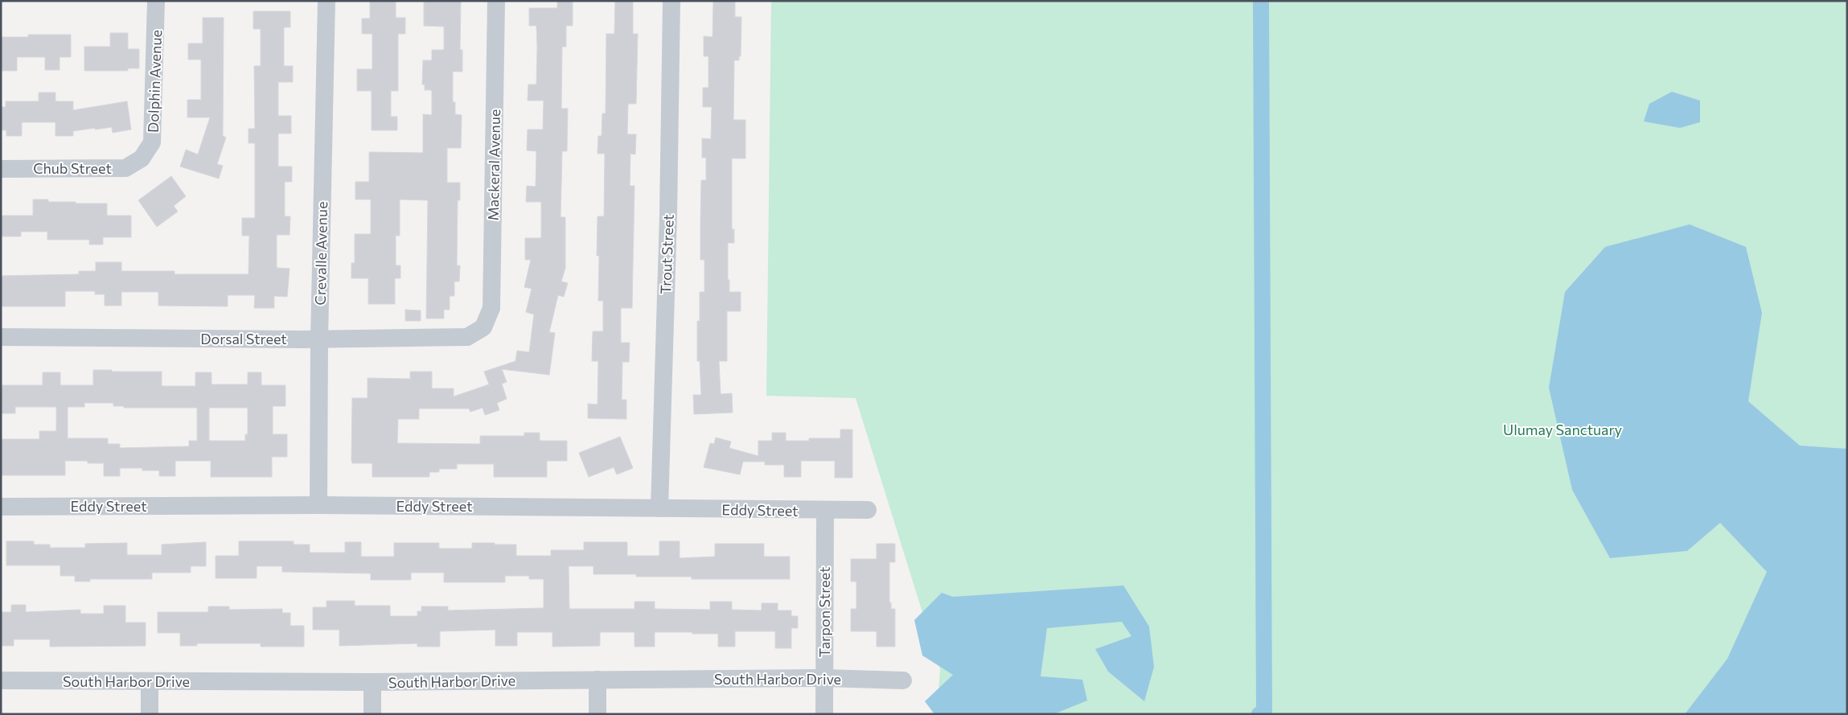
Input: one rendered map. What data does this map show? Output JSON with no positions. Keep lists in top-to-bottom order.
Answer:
{
  "streets": {
    "street": [
      "Dolphin Avenue",
      "Mackeral Avenue",
      "Chub Street",
      "Crevalle Avenue",
      "Trout Street",
      "Dorsal Street",
      "Eddy Street",
      "Tarpon Street",
      "South Harbor Drive"
    ]
  },
  "crossings": [
    ["Dolphin Avenue", "Chub Street"],
    ["Mackeral Avenue", "Dorsal Street"],
    ["Crevalle Avenue", "Dorsal Street"],
    ["Crevalle Avenue", "Eddy Street"],
    ["Trout Street", "Eddy Street"],
    ["Eddy Street", "Tarpon Street"],
    ["Tarpon Street", "South Harbor Drive"]
  ],
  "parks": ["Ulumay Sanctuary"]
}
